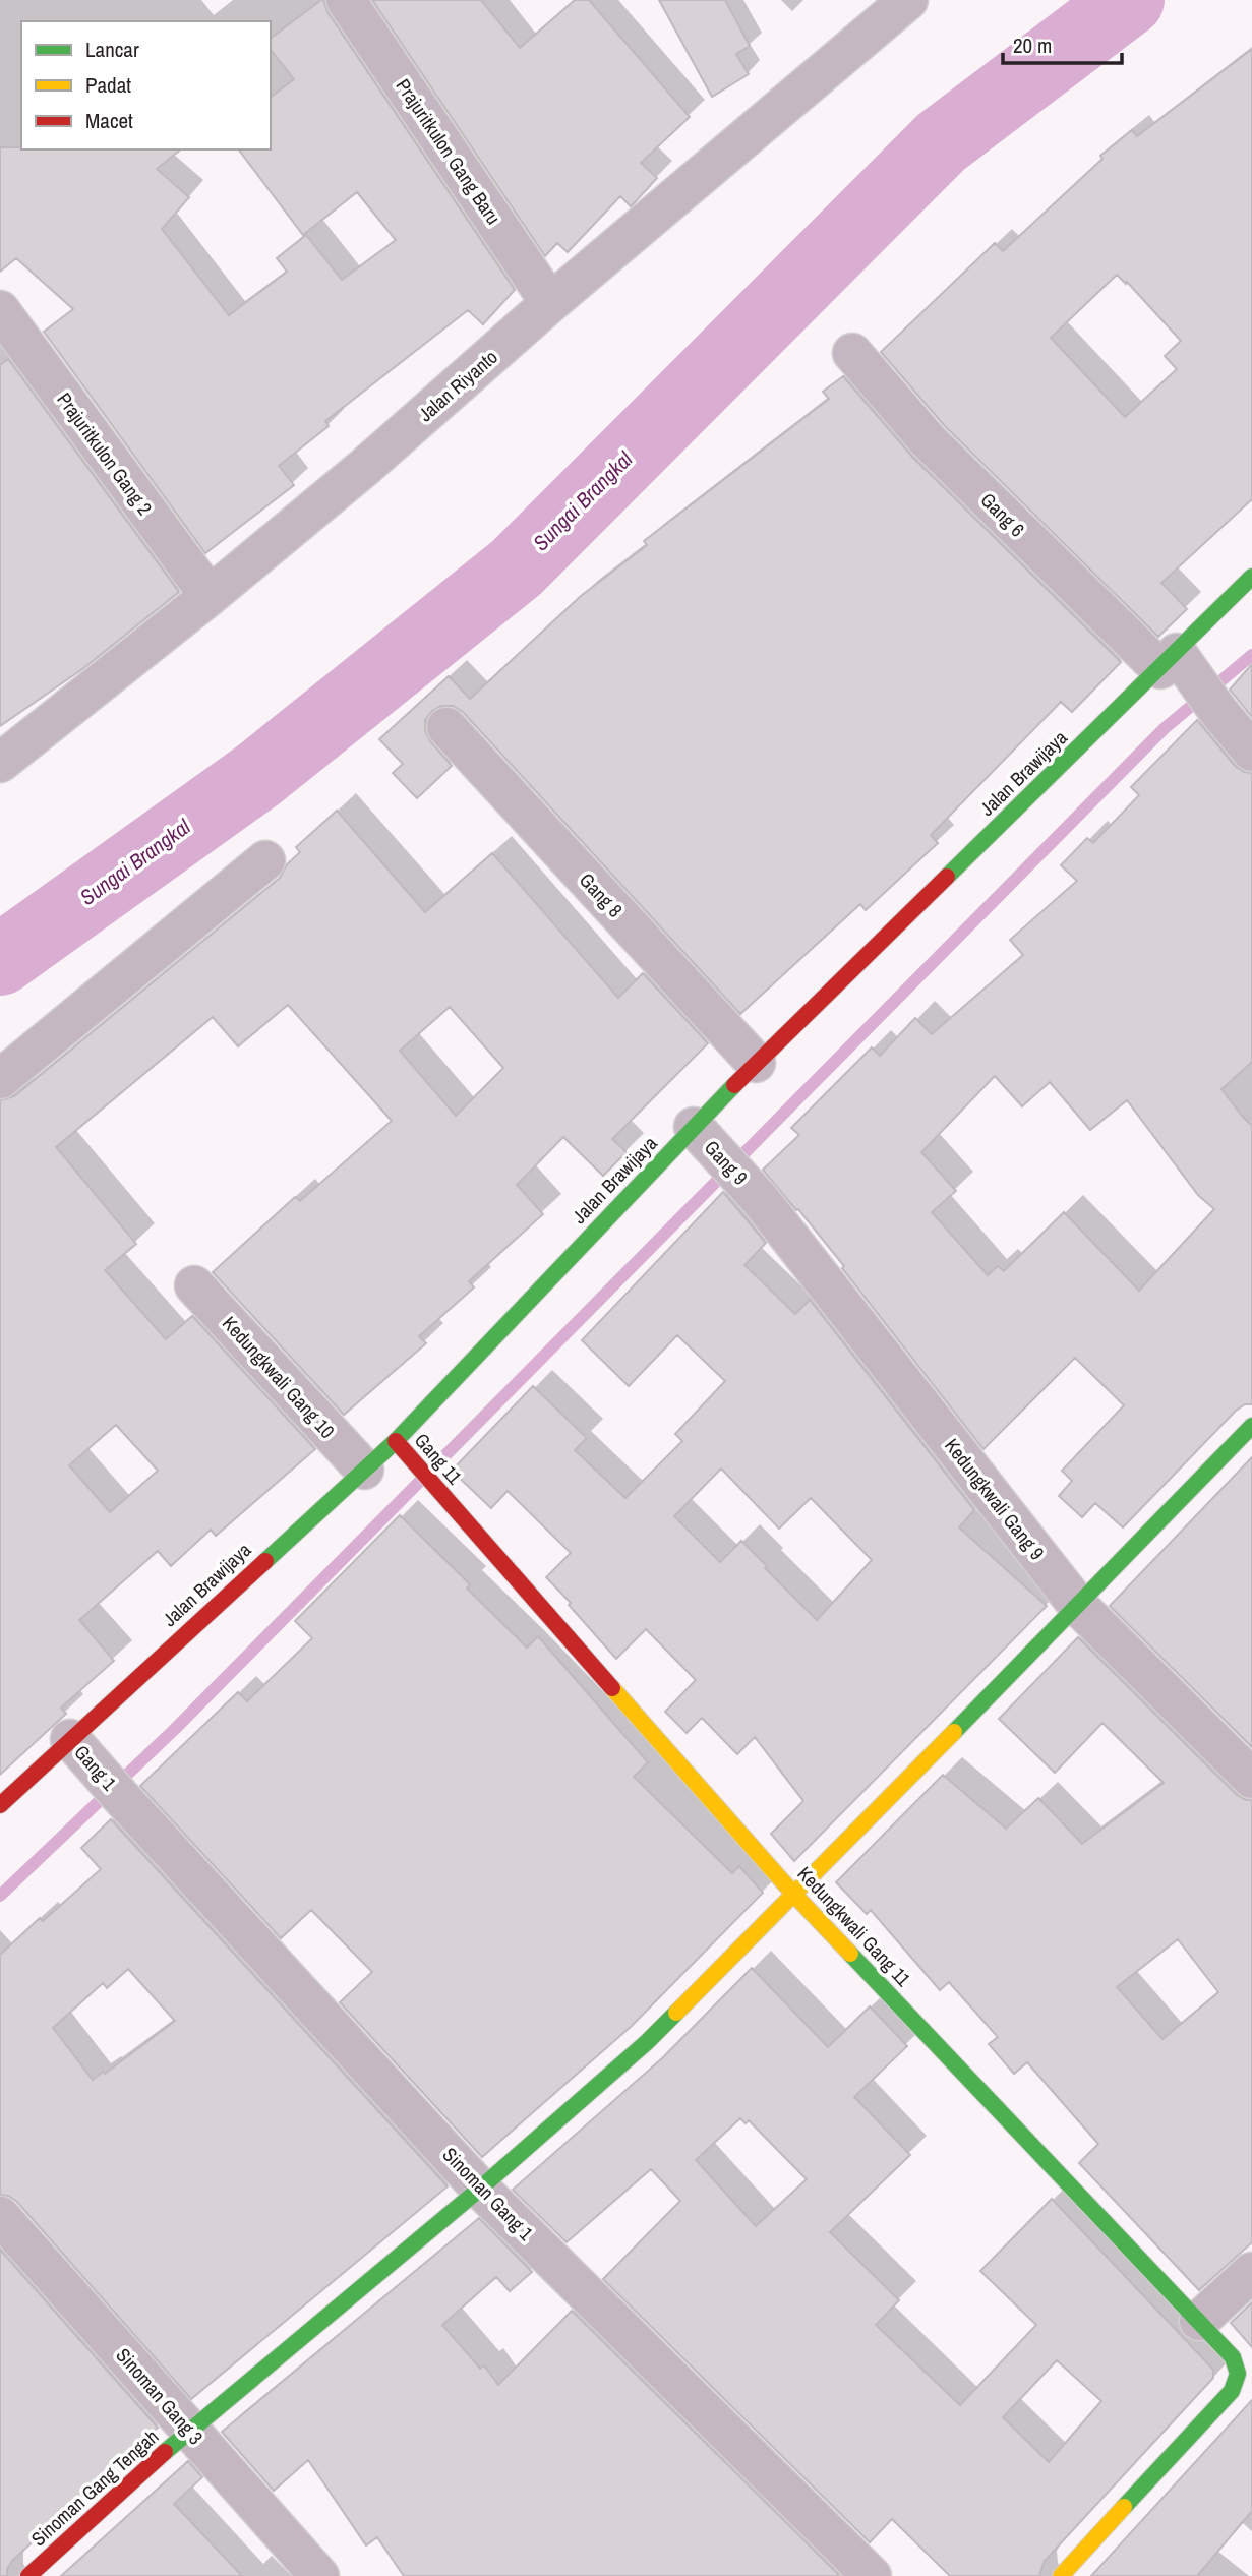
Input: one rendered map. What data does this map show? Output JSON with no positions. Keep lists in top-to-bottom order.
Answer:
{
  "streets": {
    "street": [
      "Prajuritkulon Gang Baru",
      "Jalan Riyanto",
      "Prajuritkulon Gang 2",
      "Gang 6",
      "Jalan Brawijaya",
      "Gang 8",
      "Gang 9",
      "Kedungkwali Gang 10",
      "Gang 11",
      "Kedungkwali Gang 9",
      "Gang 1",
      "Kedungkwali Gang 11",
      "Sinoman Gang 1",
      "Sinoman Gang 3",
      "Sinoman Gang Tengah"
    ]
  },
  "crossings": [
    ["Prajuritkulon Gang Baru", "Jalan Riyanto"],
    ["Jalan Riyanto", "Prajuritkulon Gang 2"],
    ["Gang 6", "Jalan Brawijaya"],
    ["Jalan Brawijaya", "Gang 8"],
    ["Jalan Brawijaya", "Gang 9"],
    ["Jalan Brawijaya", "Kedungkwali Gang 10"],
    ["Jalan Brawijaya", "Gang 11"],
    ["Jalan Brawijaya", "Gang 1"],
    ["Gang 9", "Kedungkwali Gang 9"],
    ["Gang 11", "Kedungkwali Gang 11"],
    ["Kedungkwali Gang 9", "Sinoman Gang Tengah"],
    ["Gang 1", "Sinoman Gang 1"],
    ["Kedungkwali Gang 11", "Sinoman Gang Tengah"],
    ["Sinoman Gang 1", "Sinoman Gang Tengah"],
    ["Sinoman Gang 3", "Sinoman Gang Tengah"]
  ],
  "water": ["Sungai Brangkal"],
  "legend": ["Lancar", "Padat", "Macet"],
  "scale_bar": "20 m"
}
